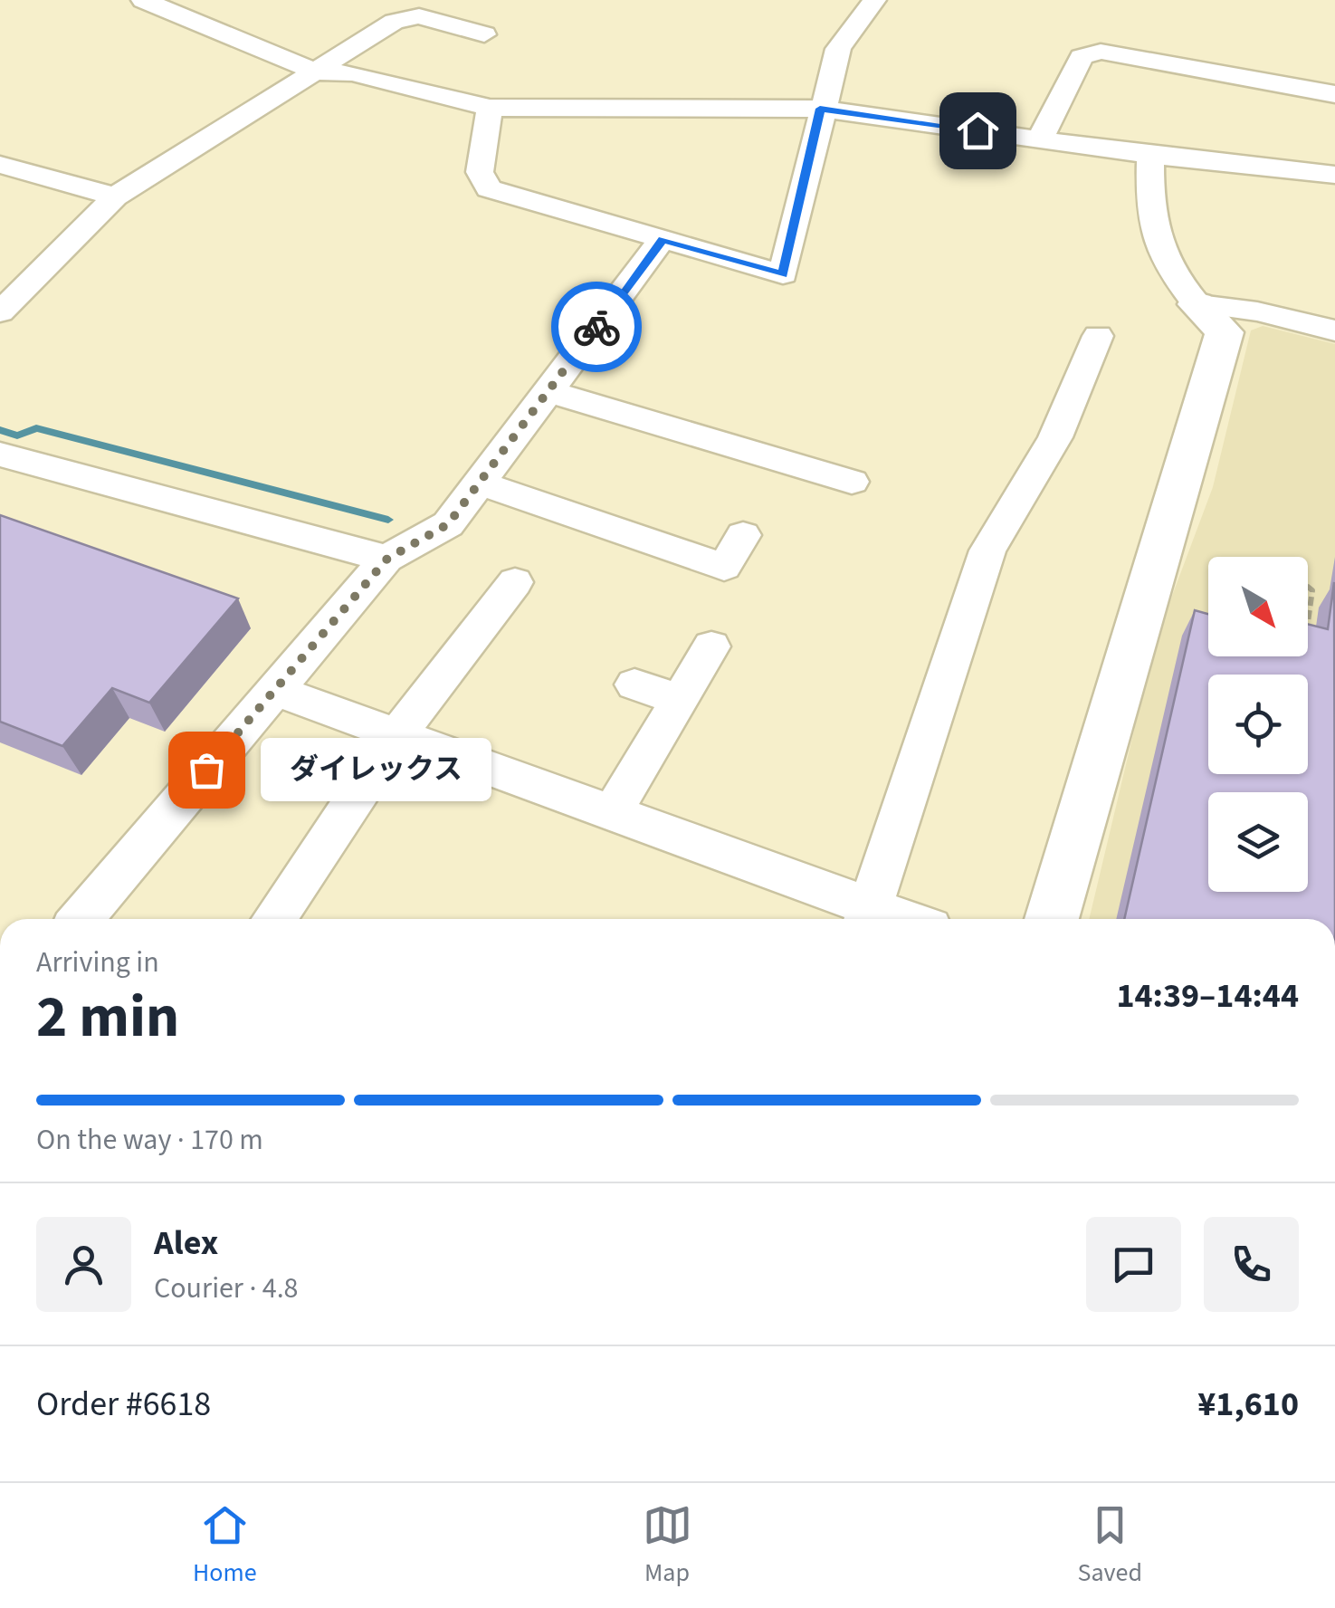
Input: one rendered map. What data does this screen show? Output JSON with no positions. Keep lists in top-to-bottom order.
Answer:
{
  "places": ["ダイレックス"],
  "north": "bottom right",
  "page": {
    "bubble": "ダイレックス",
    "heading": ["2 min", "Arriving in", "14:39–14:44"],
    "panel": [
      "Alex",
      "Courier · 4.8",
      "Order #6618",
      "¥1,610"
    ],
    "bar": "On the way · 170 m",
    "tabs": ["Home", "Map", "Saved"]
  }
}
